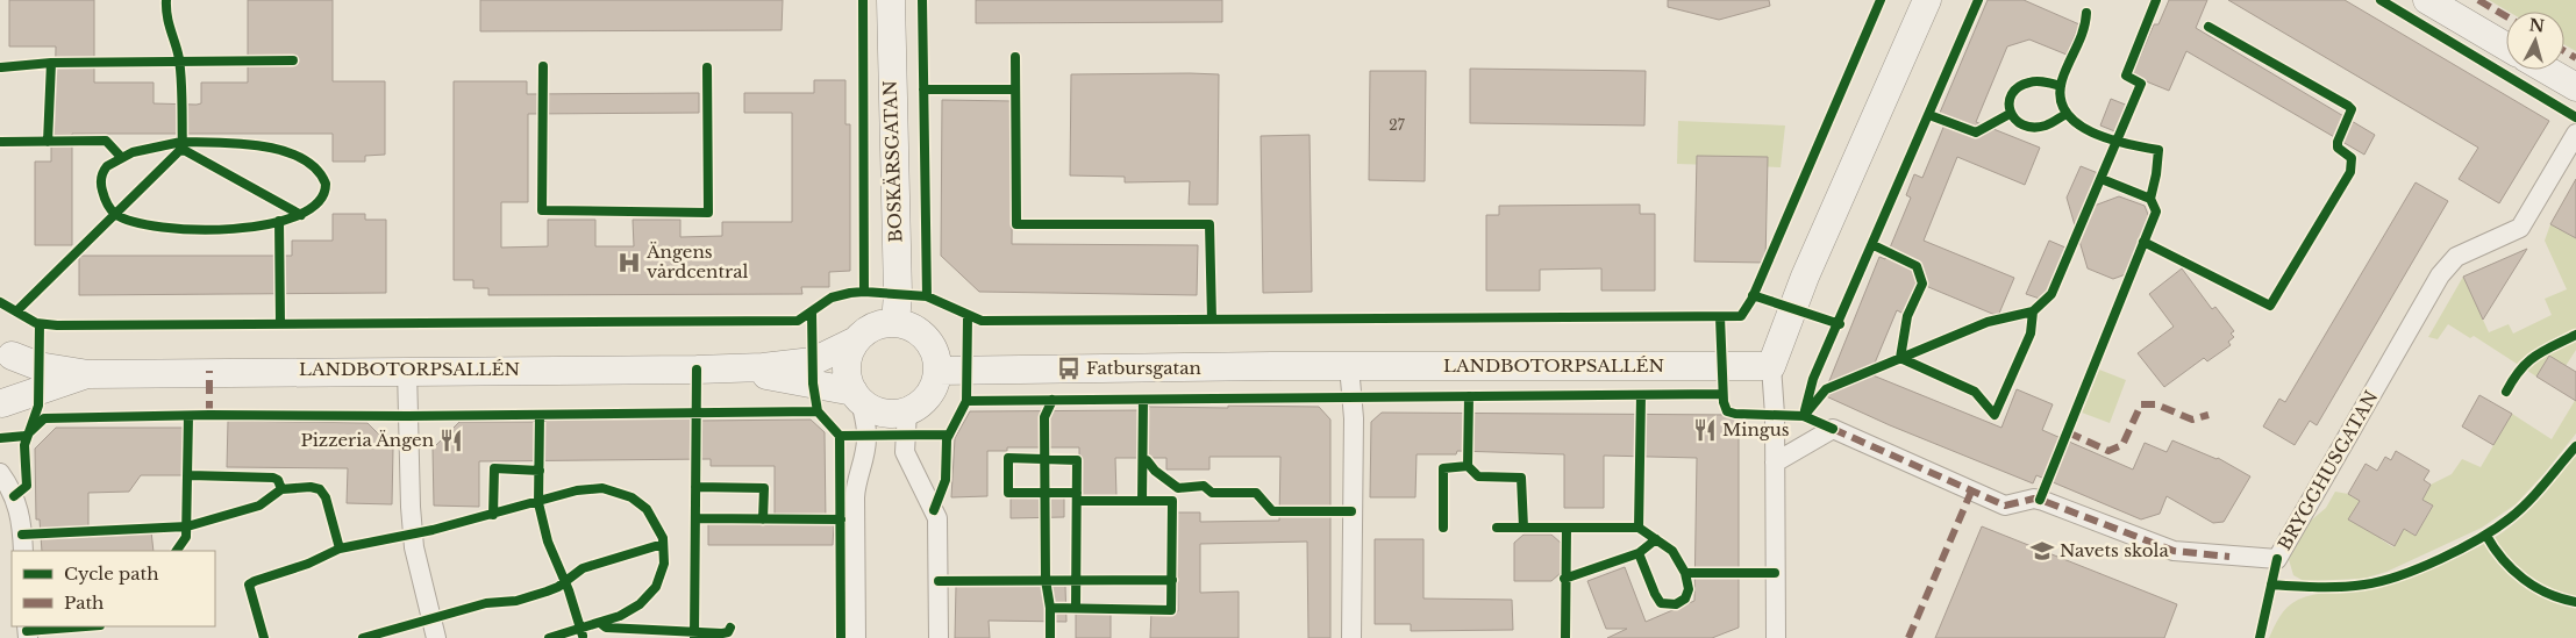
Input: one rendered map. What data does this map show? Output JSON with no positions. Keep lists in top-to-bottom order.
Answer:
{
  "streets": {
    "street": ["BOSKÄRSGATAN", "LANDBOTORPSALLÉN", "BRYGGHUSGATAN"]
  },
  "crossings": [
    ["BOSKÄRSGATAN", "LANDBOTORPSALLÉN"]
  ],
  "places": {
    "hospital": ["Ängens vårdcentral"],
    "bus stop": ["Fatbursgatan"],
    "restaurant": ["Mingus", "Pizzeria Ängen"],
    "school or university": ["Navets skola"]
  },
  "house_numbers": ["27"],
  "legend": ["Cycle path", "Path"],
  "north": "top"
}
